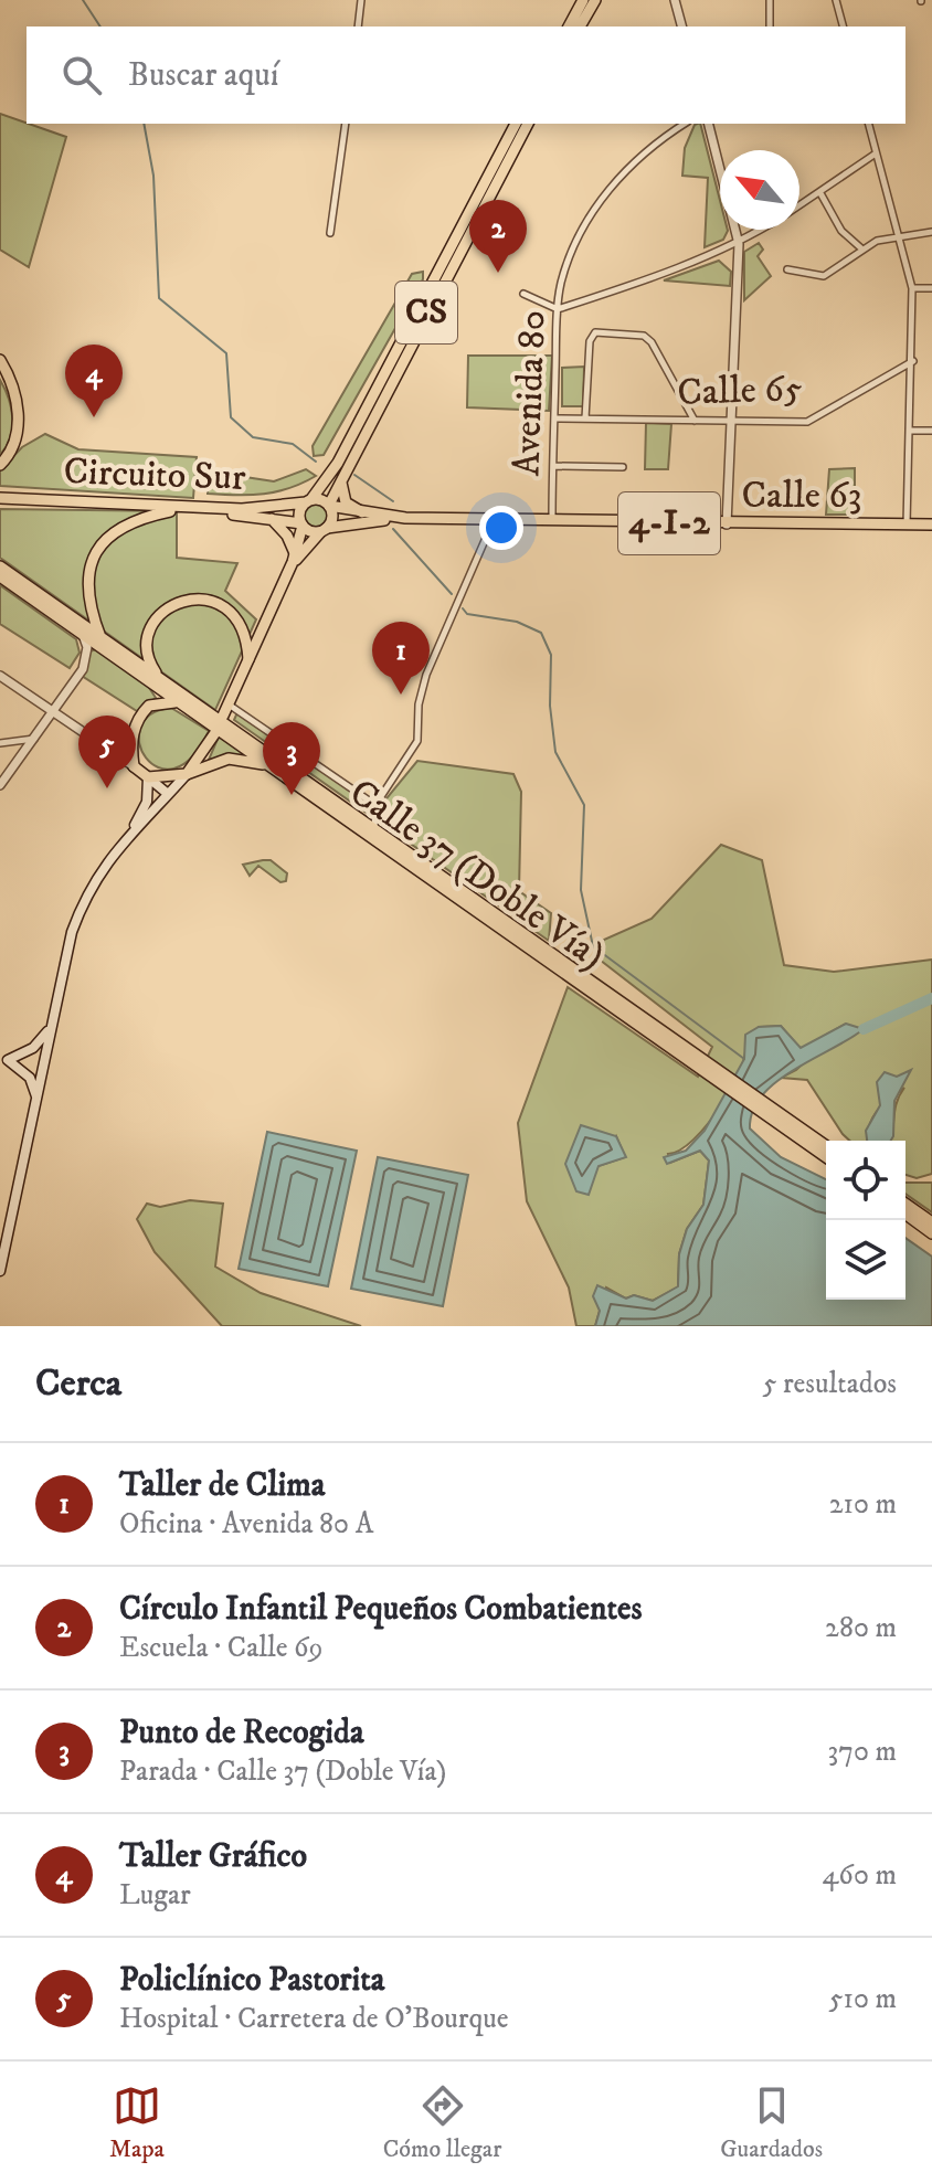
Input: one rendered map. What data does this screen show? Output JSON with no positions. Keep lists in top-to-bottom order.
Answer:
{
  "streets": {
    "main road": [
      "CS",
      "Circuito Sur",
      "Calle 63",
      "4-I-2",
      "Calle 37 (Doble Vía)"
    ],
    "street": ["Calle 65", "Avenida 80"]
  },
  "crossings": [
    ["CS", "Circuito Sur"],
    ["CS", "Calle 63"],
    ["Calle 65", "Avenida 80"],
    ["Avenida 80", "Calle 63"],
    ["Circuito Sur", "Calle 63"]
  ],
  "north": "top left",
  "page": {
    "search": "Buscar aquí",
    "pins": [
      "2",
      "4",
      "1",
      "5",
      "3"
    ],
    "heading": ["Cerca", "5 resultados"],
    "list": [
      {
        "mark": "1",
        "name": "Taller de Clima",
        "note": "Oficina · Avenida 80 A",
        "value": "210 m"
      },
      {
        "mark": "2",
        "name": "Círculo Infantil Pequeños Combatientes",
        "note": "Escuela · Calle 69",
        "value": "280 m"
      },
      {
        "mark": "3",
        "name": "Punto de Recogida",
        "note": "Parada · Calle 37 (Doble Vía)",
        "value": "370 m"
      },
      {
        "mark": "4",
        "name": "Taller Gráfico",
        "note": "Lugar",
        "value": "460 m"
      },
      {
        "mark": "5",
        "name": "Policlínico Pastorita",
        "note": "Hospital · Carretera de O'Bourque",
        "value": "510 m"
      }
    ],
    "nav": ["Mapa", "Cómo llegar", "Guardados"]
  }
}
